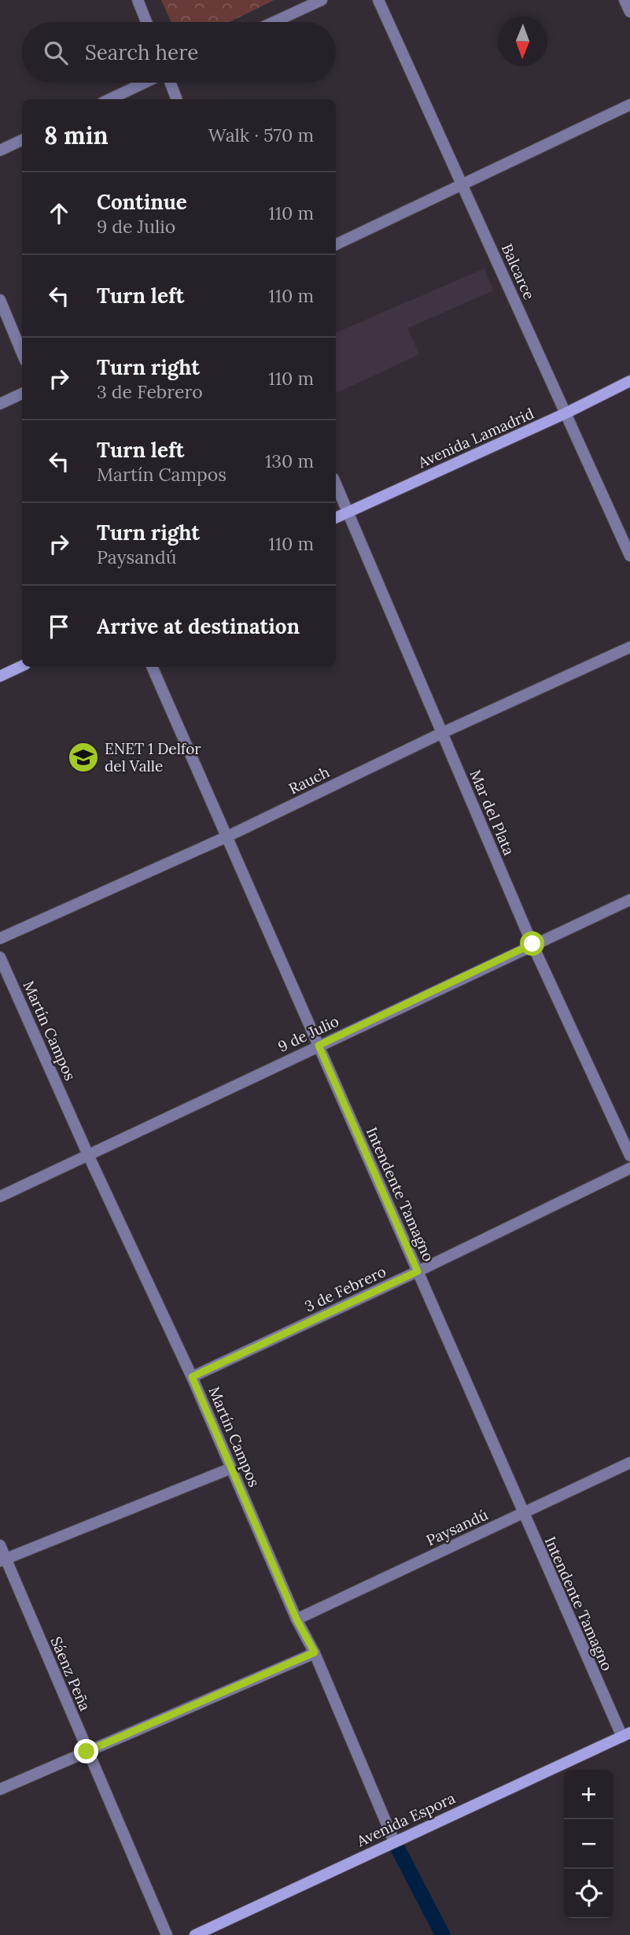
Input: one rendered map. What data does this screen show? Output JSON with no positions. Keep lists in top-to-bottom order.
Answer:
{
  "streets": {
    "main road": ["Avenida Lamadrid", "Avenida Espora"],
    "street": [
      "Balcarce",
      "Rauch",
      "Mar del Plata",
      "Martín Campos",
      "9 de Julio",
      "Intendente Tamagno",
      "3 de Febrero",
      "Paysandú",
      "Sáenz Peña"
    ]
  },
  "crossings": [
    ["Balcarce", "Avenida Lamadrid"],
    ["Avenida Lamadrid", "Mar del Plata"],
    ["Rauch", "Mar del Plata"],
    ["Rauch", "Intendente Tamagno"],
    ["Mar del Plata", "9 de Julio"],
    ["Martín Campos", "9 de Julio"],
    ["Martín Campos", "3 de Febrero"],
    ["Martín Campos", "Paysandú"],
    ["Martín Campos", "Avenida Espora"],
    ["9 de Julio", "Intendente Tamagno"],
    ["Intendente Tamagno", "3 de Febrero"],
    ["Intendente Tamagno", "Paysandú"],
    ["Intendente Tamagno", "Avenida Espora"]
  ],
  "places": {
    "school or university": ["ENET 1 Delfor del Valle"]
  },
  "north": "bottom",
  "page": {
    "search": "Search here",
    "heading": ["8 min", "Walk · 570 m"],
    "list": [
      ["Continue", "9 de Julio", "110 m"],
      ["Turn left", "110 m"],
      ["Turn right", "3 de Febrero", "110 m"],
      ["Turn left", "Martín Campos", "130 m"],
      ["Turn right", "Paysandú", "110 m"],
      "Arrive at destination"
    ],
    "map_buttons": ["+", "−"]
  }
}
